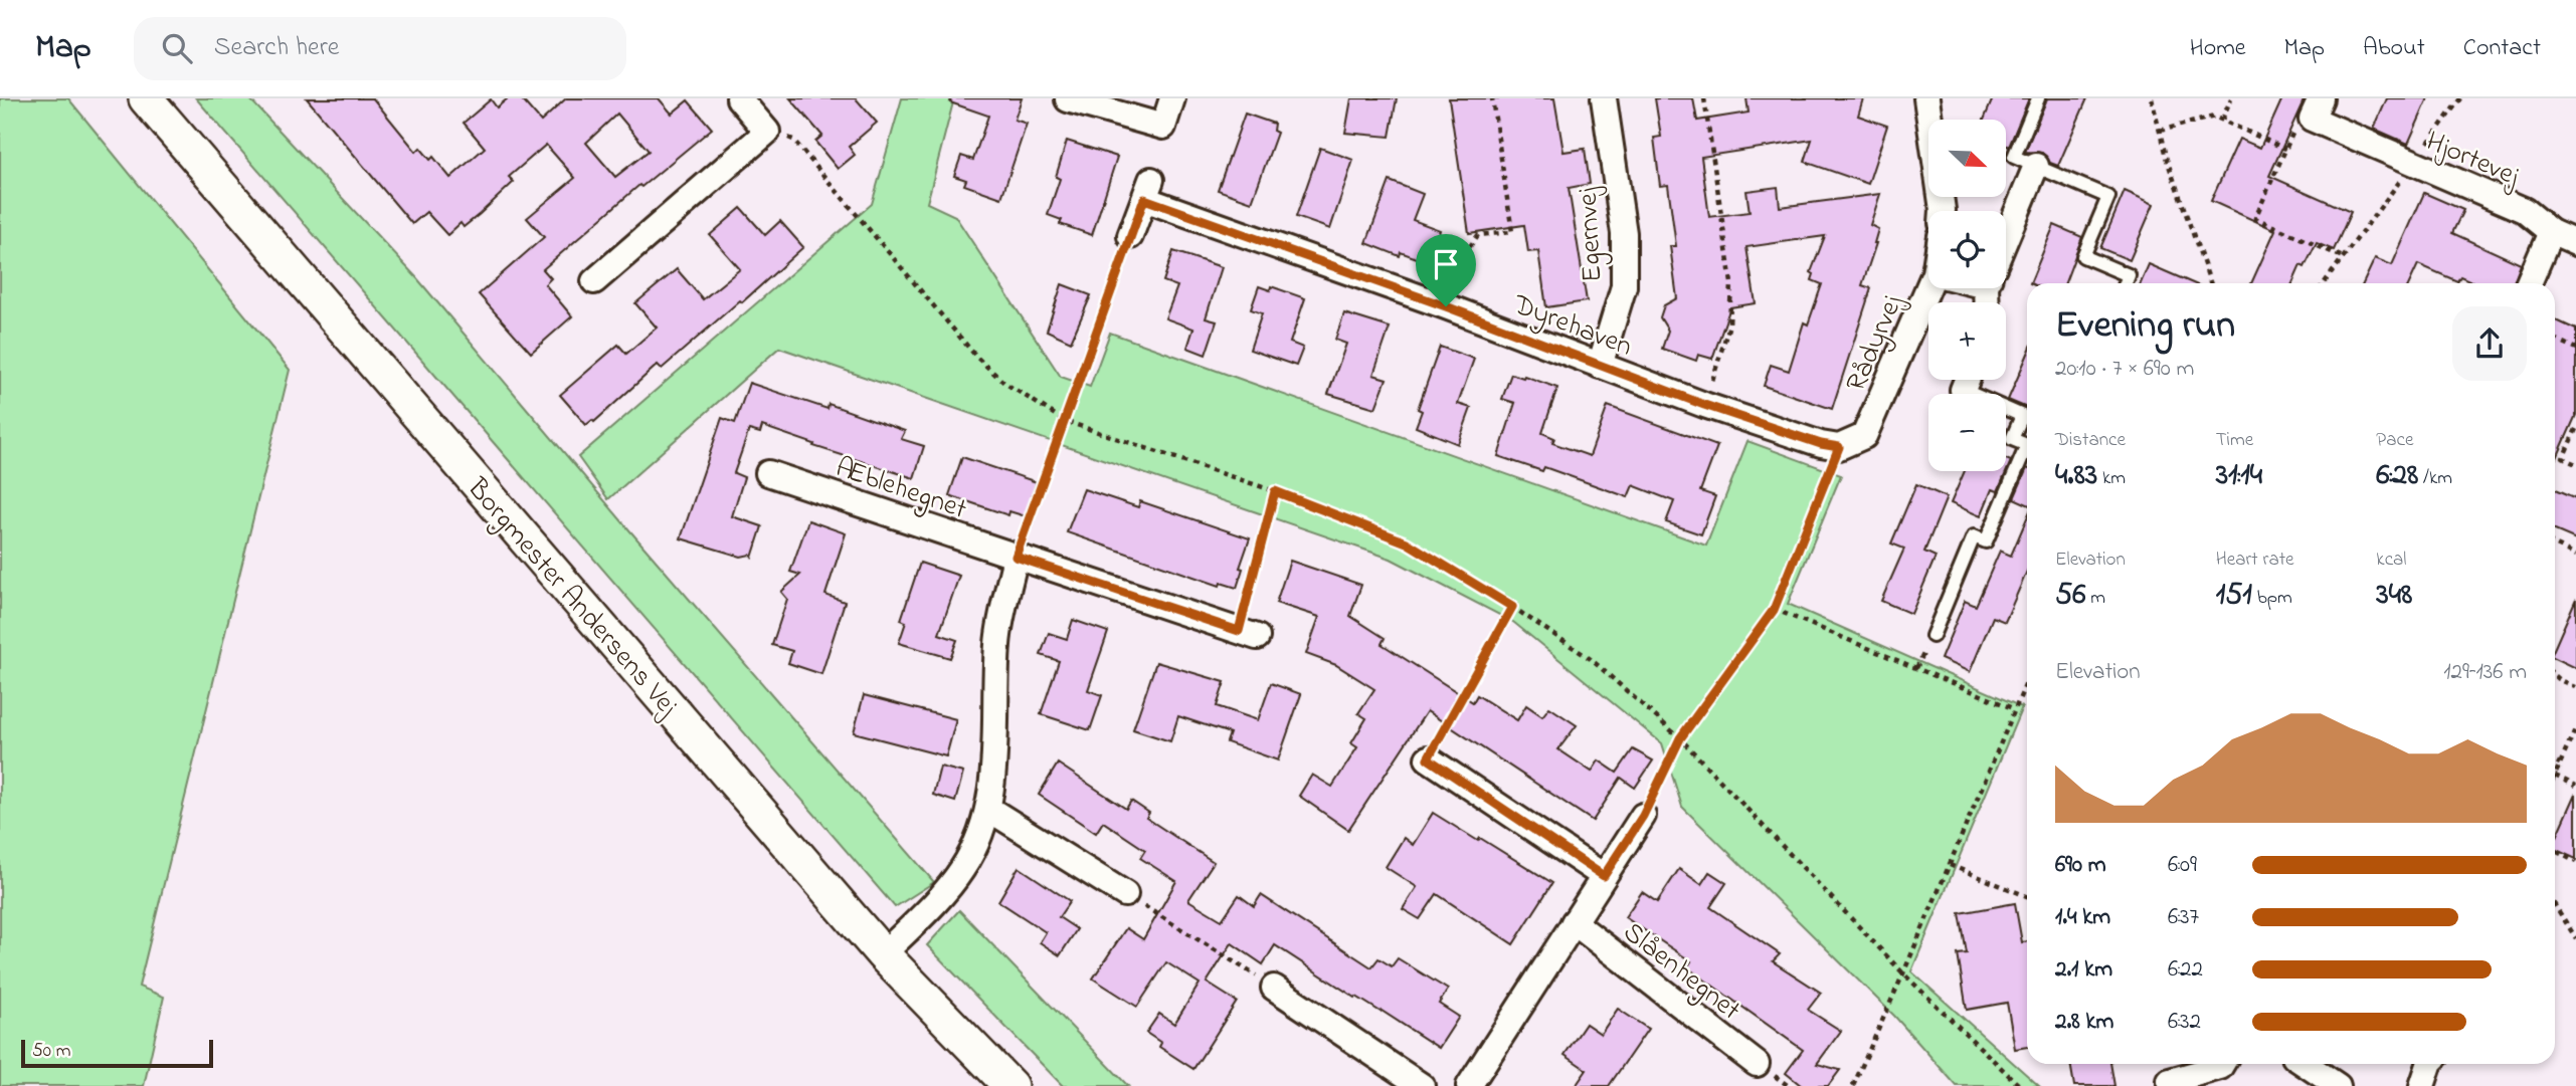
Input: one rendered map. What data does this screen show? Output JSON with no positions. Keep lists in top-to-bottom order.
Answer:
{
  "streets": {
    "street": [
      "Hjortevej",
      "Egernvej",
      "Dyrehaven",
      "Rådyrvej",
      "Æblehegnet",
      "Borgmester Andersens Vej",
      "Slåenhegnet"
    ]
  },
  "crossings": [
    ["Egernvej", "Dyrehaven"],
    ["Dyrehaven", "Rådyrvej"]
  ],
  "scale_bar": "50 m",
  "north": "bottom right",
  "page": {
    "header": "Map",
    "search": "Search here",
    "nav": [
      "Home",
      "Map",
      "About",
      "Contact"
    ],
    "map_buttons": ["+", "−"],
    "heading": ["Evening run", "20:10 · 7 × 690 m"],
    "stats": [
      ["Distance", "4.83 km"],
      ["Time", "31:14"],
      ["Pace", "6:28 /km"],
      ["Elevation", "56 m"],
      ["Heart rate", "151 bpm"],
      ["kcal", "348"]
    ],
    "chart": ["Elevation", "129–136 m"],
    "list": [
      {
        "name": "690 m",
        "note": "6:09"
      },
      {
        "name": "1.4 km",
        "note": "6:37"
      },
      {
        "name": "2.1 km",
        "note": "6:22"
      },
      {
        "name": "2.8 km",
        "note": "6:32"
      }
    ],
    "scale": "50 m"
  }
}
